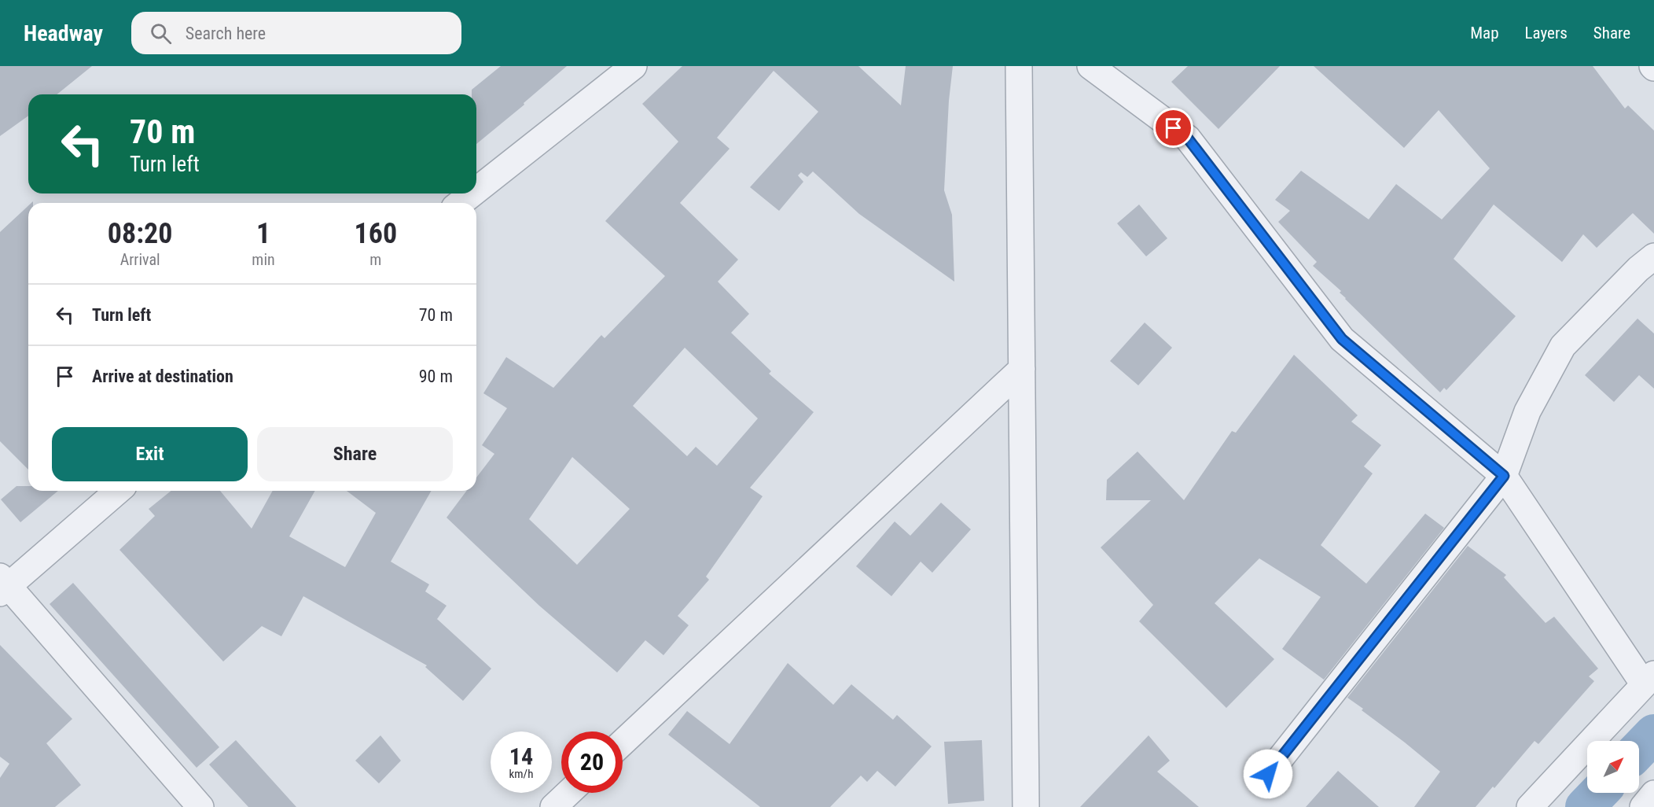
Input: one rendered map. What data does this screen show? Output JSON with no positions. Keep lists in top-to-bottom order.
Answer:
{
  "north": "top right",
  "page": {
    "header": "Headway",
    "search": "Search here",
    "nav": ["Map", "Layers", "Share"],
    "turn": ["70 m", "Turn left"],
    "eta": [
      "08:20",
      "Arrival",
      "1",
      "min",
      "160",
      "m"
    ],
    "list": [
      {
        "name": "Turn left",
        "value": "70 m"
      },
      {
        "name": "Arrive at destination",
        "value": "90 m"
      }
    ],
    "buttons": ["Exit", "Share"],
    "speed": "14 km/h",
    "limit": "20"
  }
}
